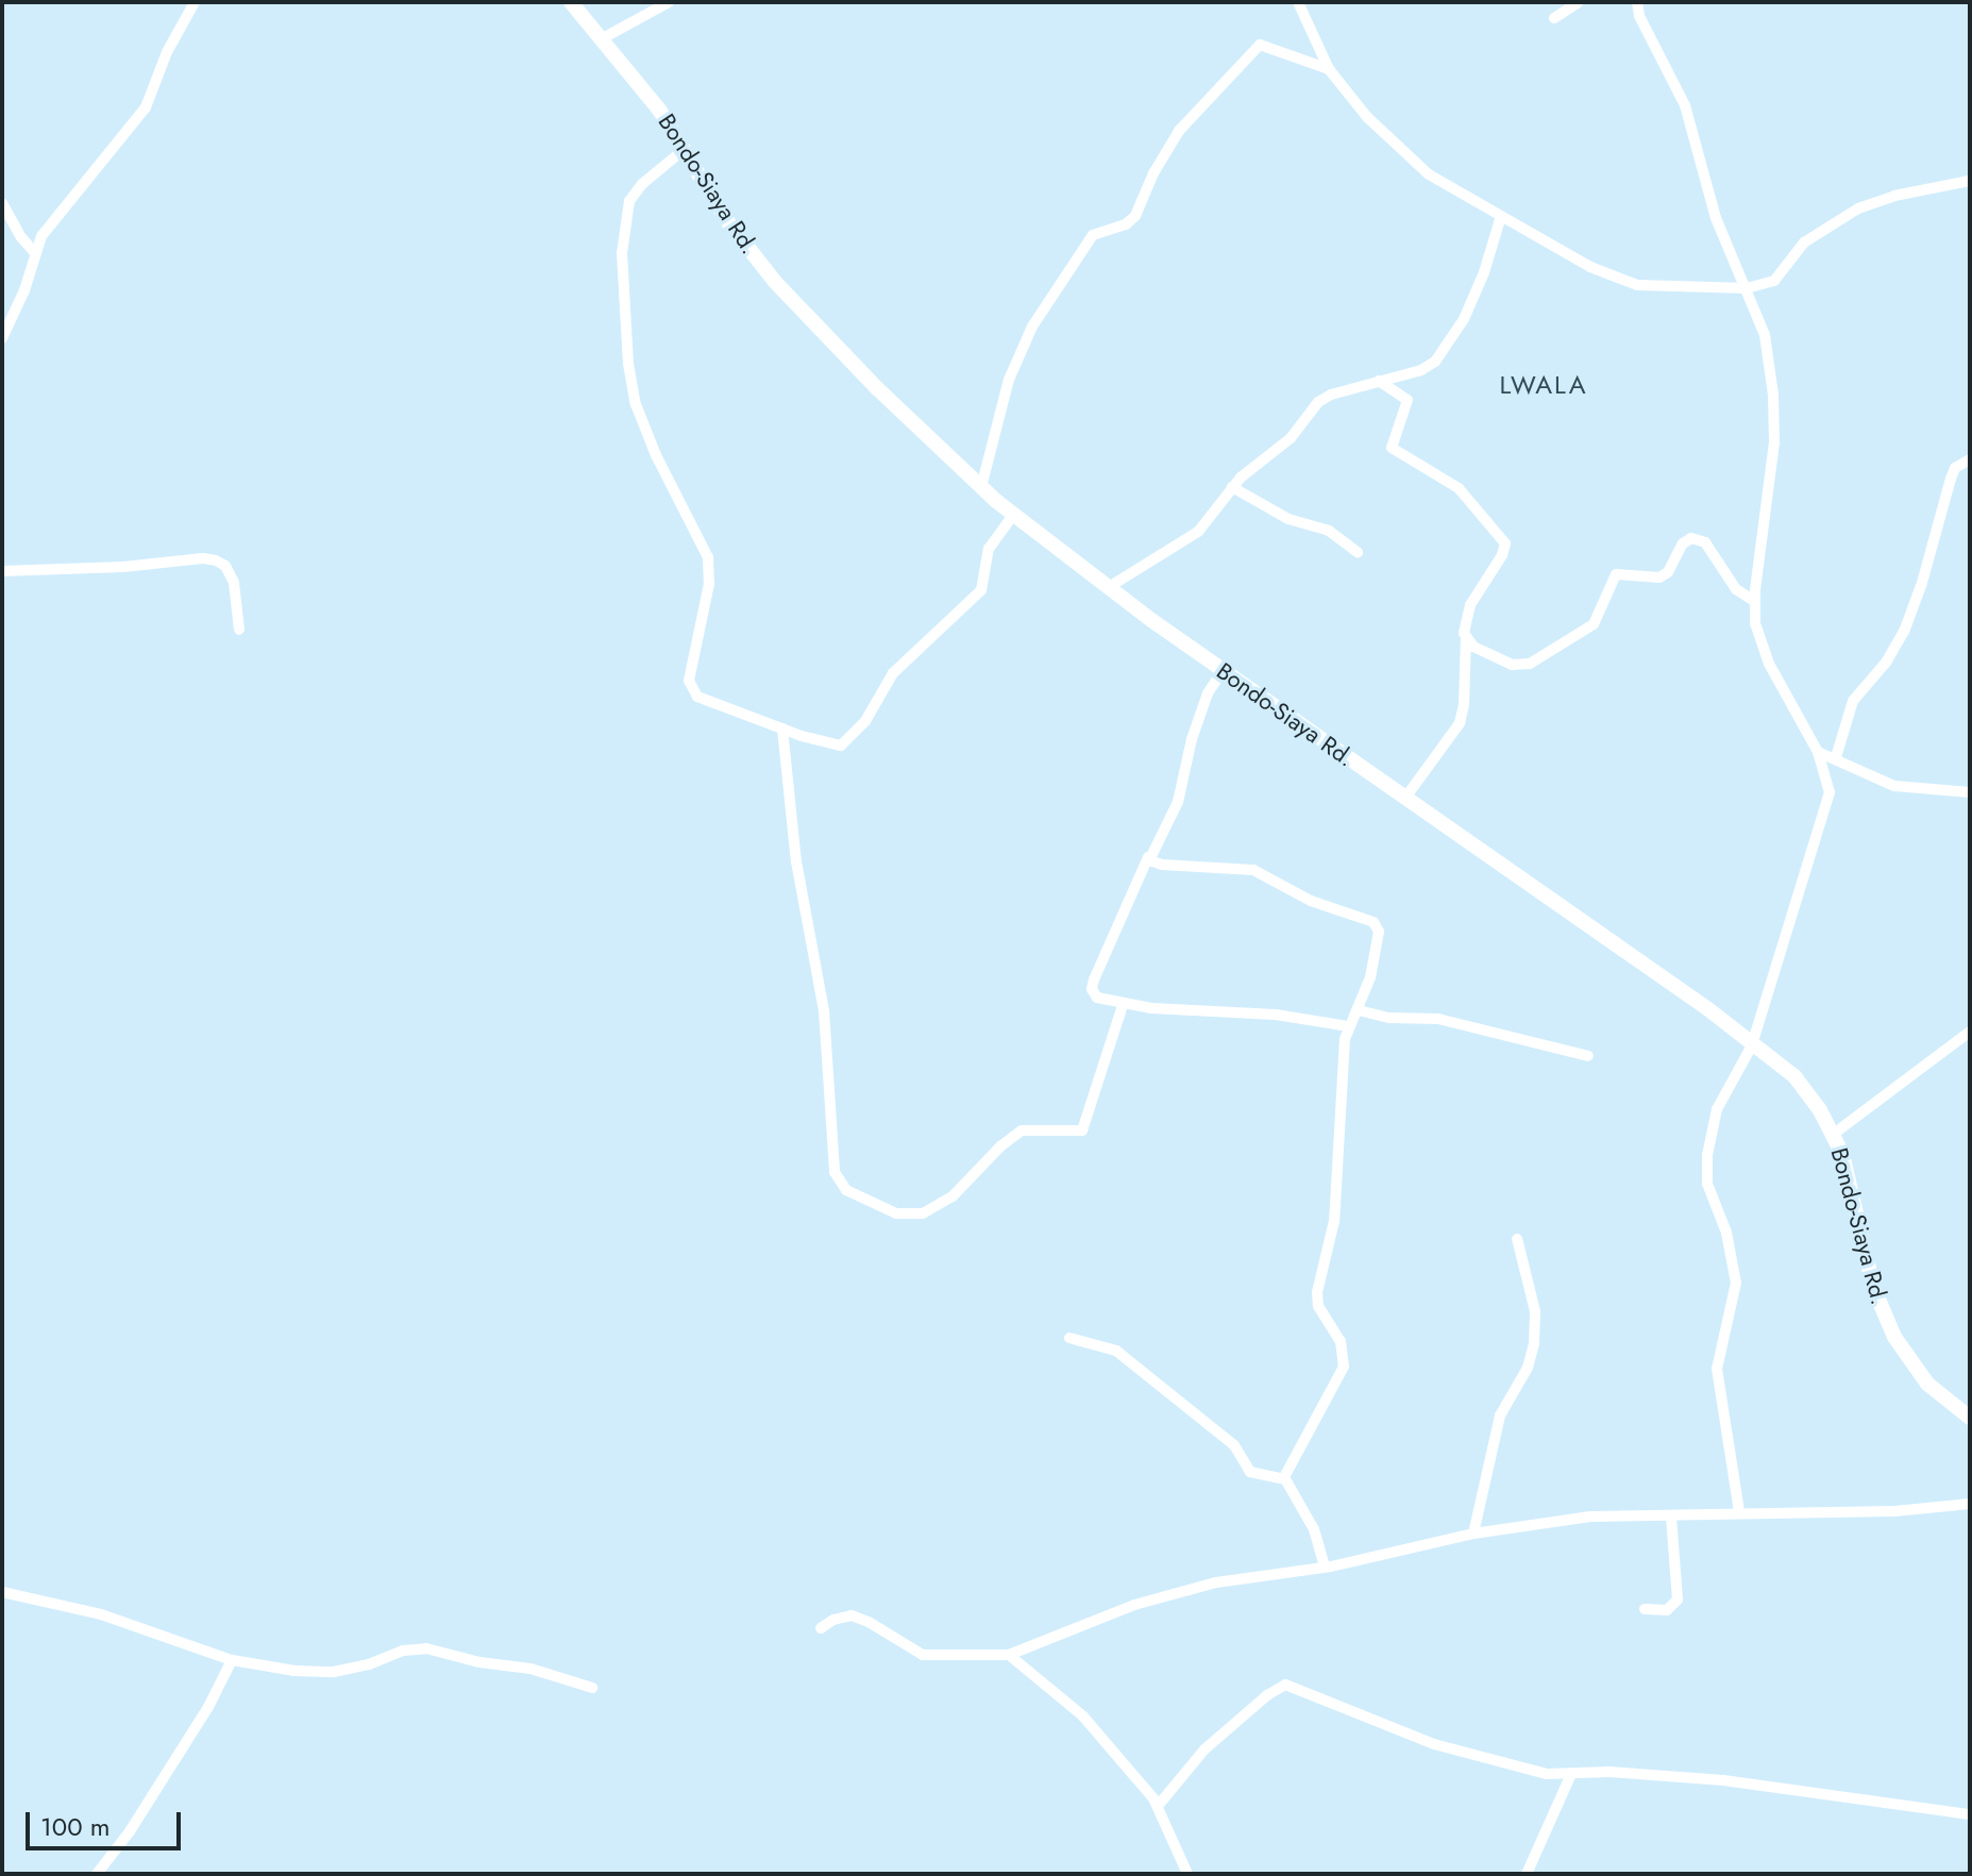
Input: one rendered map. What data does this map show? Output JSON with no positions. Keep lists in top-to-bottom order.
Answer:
{
  "streets": {
    "highway": ["Bondo-Siaya Rd."]
  },
  "districts": ["LWALA"],
  "scale_bar": "100 m"
}
